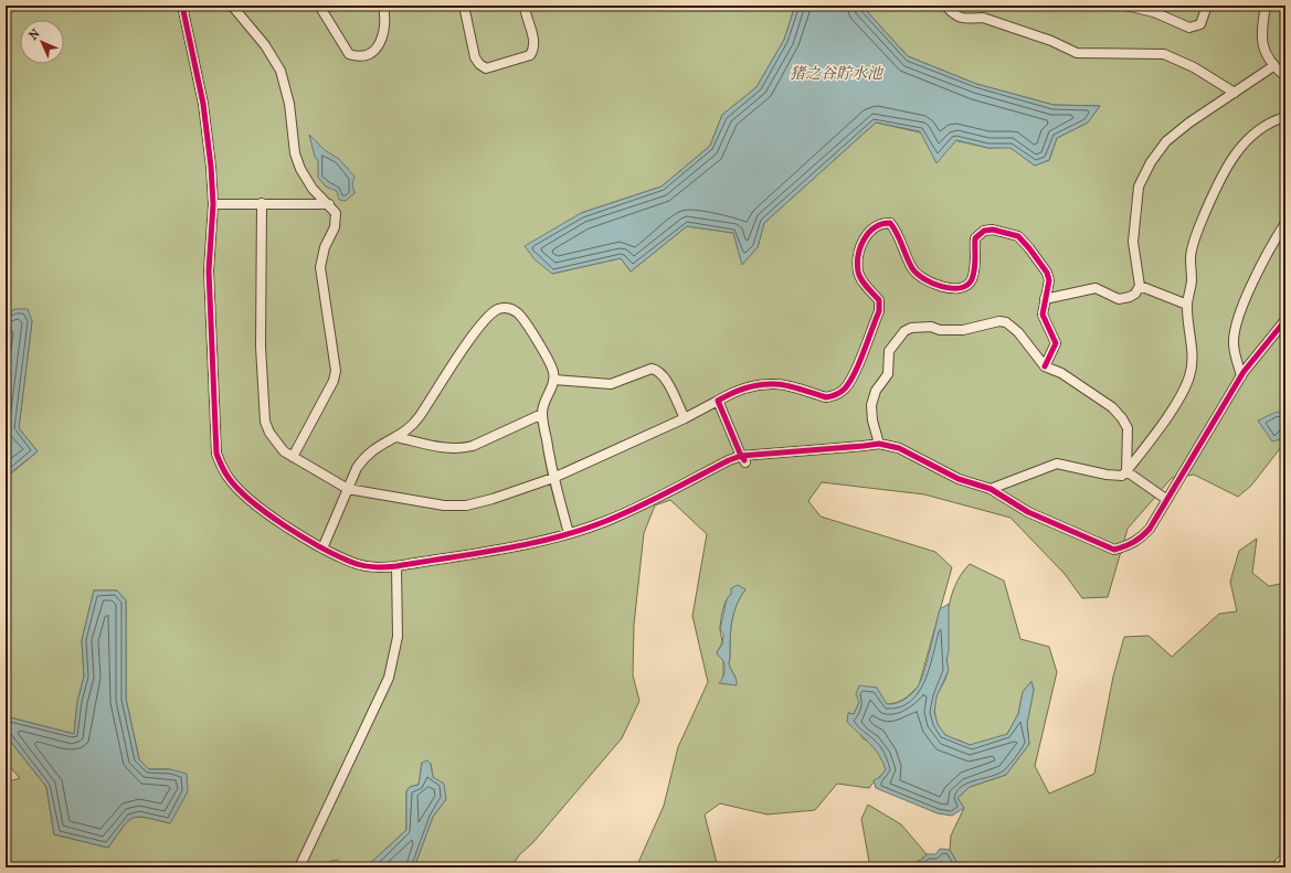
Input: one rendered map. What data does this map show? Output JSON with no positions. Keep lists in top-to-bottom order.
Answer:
{
  "water": ["猪之谷貯水池"],
  "north": "top left"
}
